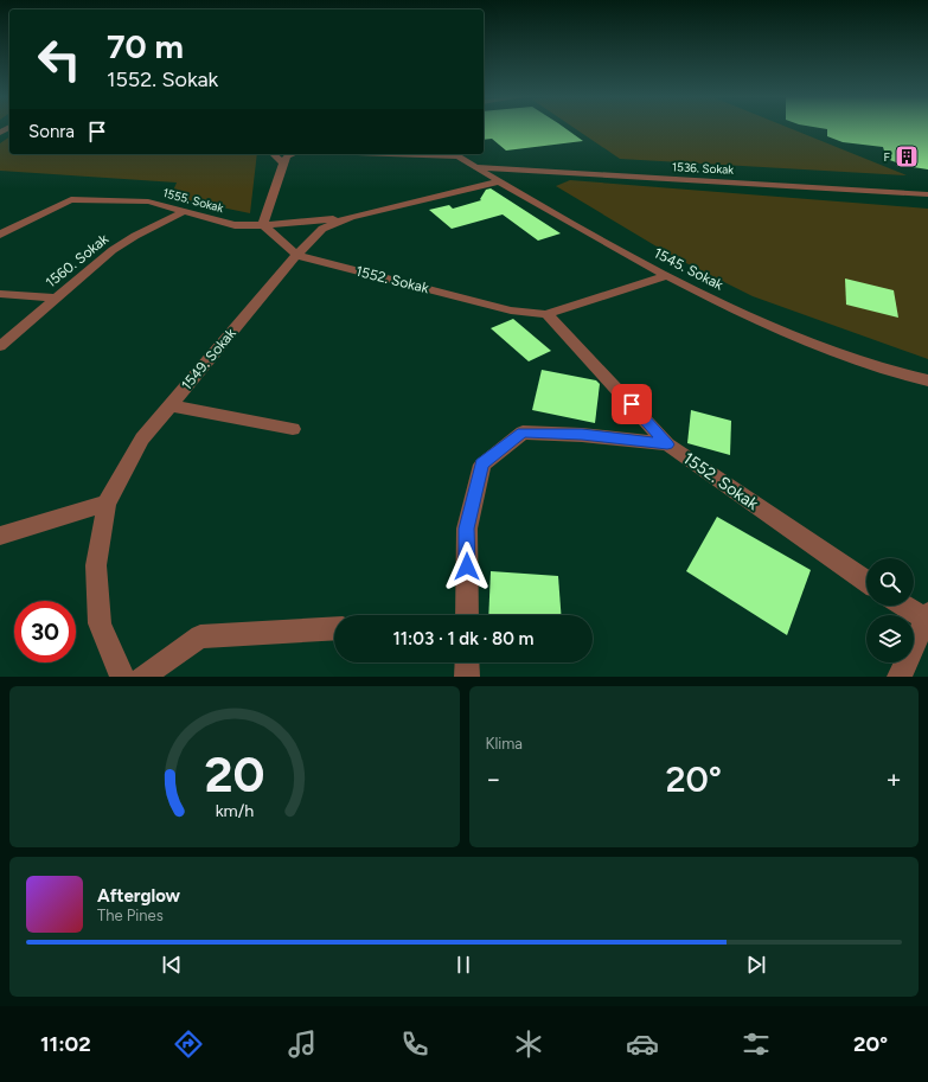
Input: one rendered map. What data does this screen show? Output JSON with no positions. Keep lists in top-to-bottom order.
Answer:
{
  "streets": {
    "street": [
      "1536. Sokak",
      "1555. Sokak",
      "1560. Sokak",
      "1545. Sokak",
      "1552. Sokak",
      "1549. Sokak"
    ]
  },
  "crossings": [
    ["1536. Sokak", "1545. Sokak"],
    ["1555. Sokak", "1560. Sokak"],
    ["1555. Sokak", "1549. Sokak"],
    ["1545. Sokak", "1552. Sokak"],
    ["1545. Sokak", "1549. Sokak"],
    ["1552. Sokak", "1549. Sokak"]
  ],
  "places": {
    "building": ["F"]
  },
  "page": {
    "turn": ["70 m", "1552. Sokak"],
    "then": "Sonra",
    "limit": "30",
    "trip": "11:03 · 1 dk · 80 m",
    "tile": "Klima",
    "heat": ["−", "20°", "+"],
    "song": ["Afterglow", "The Pines"],
    "tabs": ["11:02", "20°"],
    "gauge": ["20", "km/h"]
  }
}
